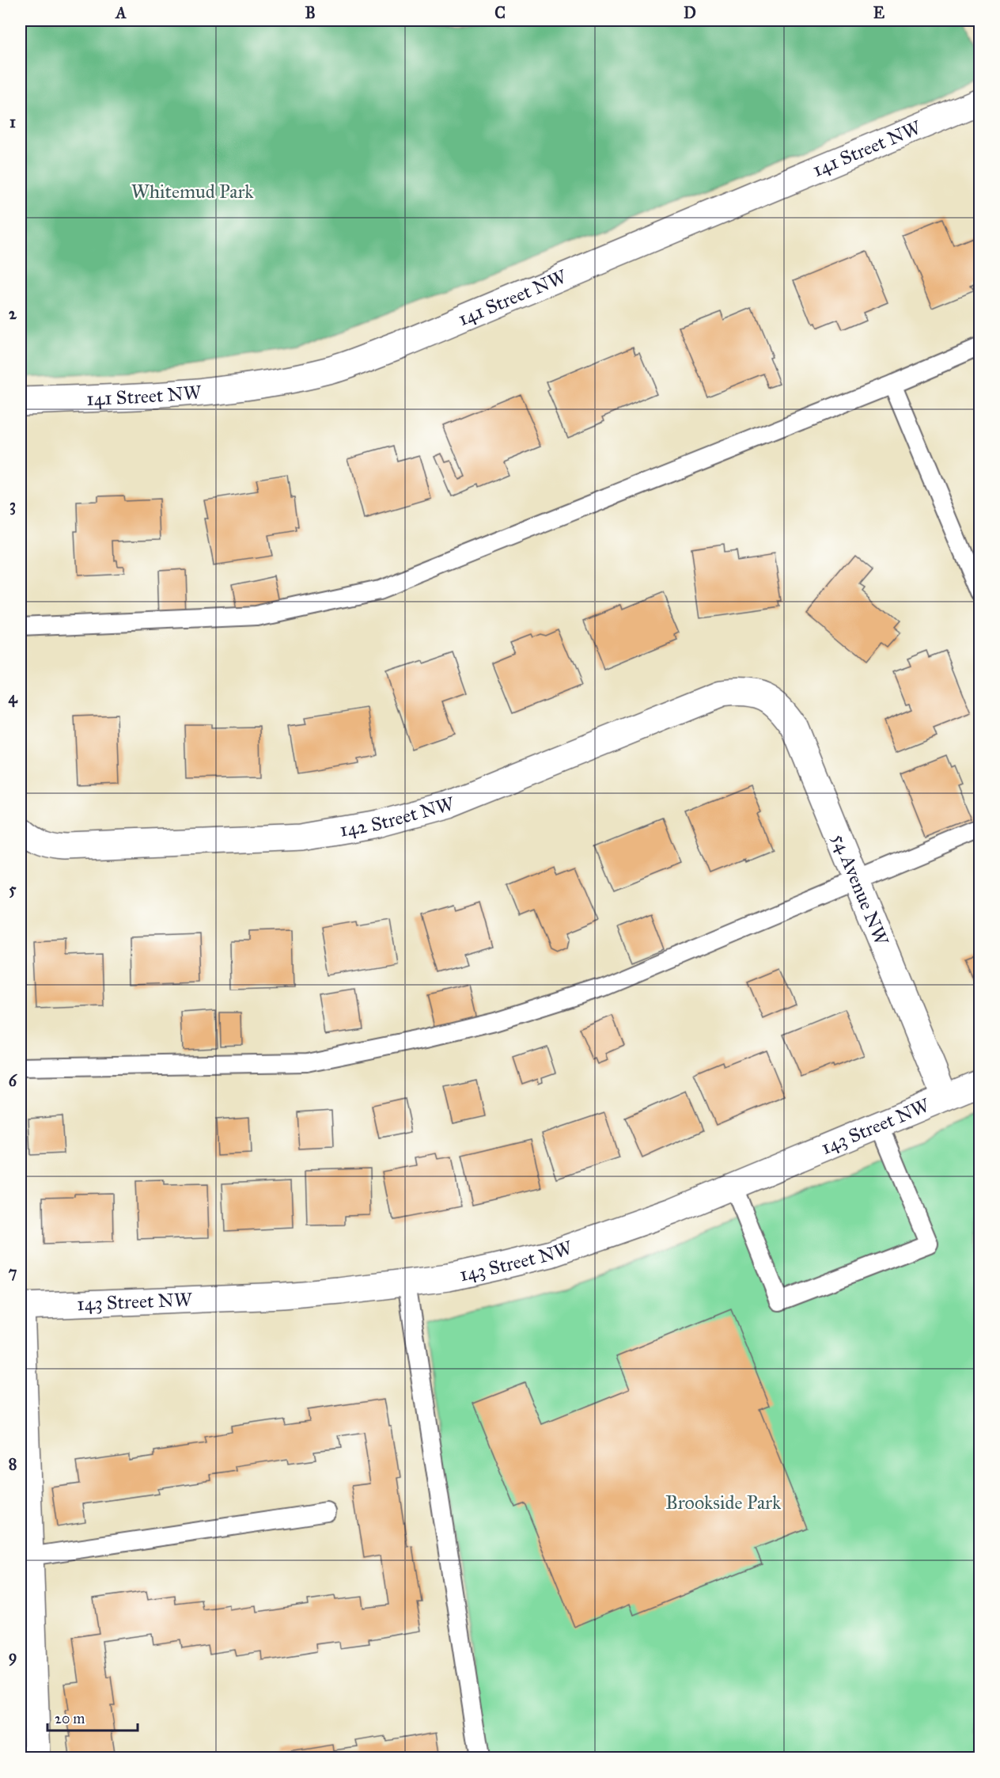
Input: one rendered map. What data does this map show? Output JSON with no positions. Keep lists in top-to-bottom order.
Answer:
{
  "streets": {
    "street": [
      "141 Street NW",
      "142 Street NW",
      "54 Avenue NW",
      "143 Street NW"
    ]
  },
  "crossings": [
    ["142 Street NW", "54 Avenue NW"],
    ["54 Avenue NW", "143 Street NW"]
  ],
  "parks": ["Whitemud Park", "Brookside Park"],
  "scale_bar": "20 m",
  "grid": {
    "columns": [
      "A",
      "B",
      "C",
      "D",
      "E"
    ],
    "rows": [
      "1",
      "2",
      "3",
      "4",
      "5",
      "6",
      "7",
      "8",
      "9"
    ]
  }
}
